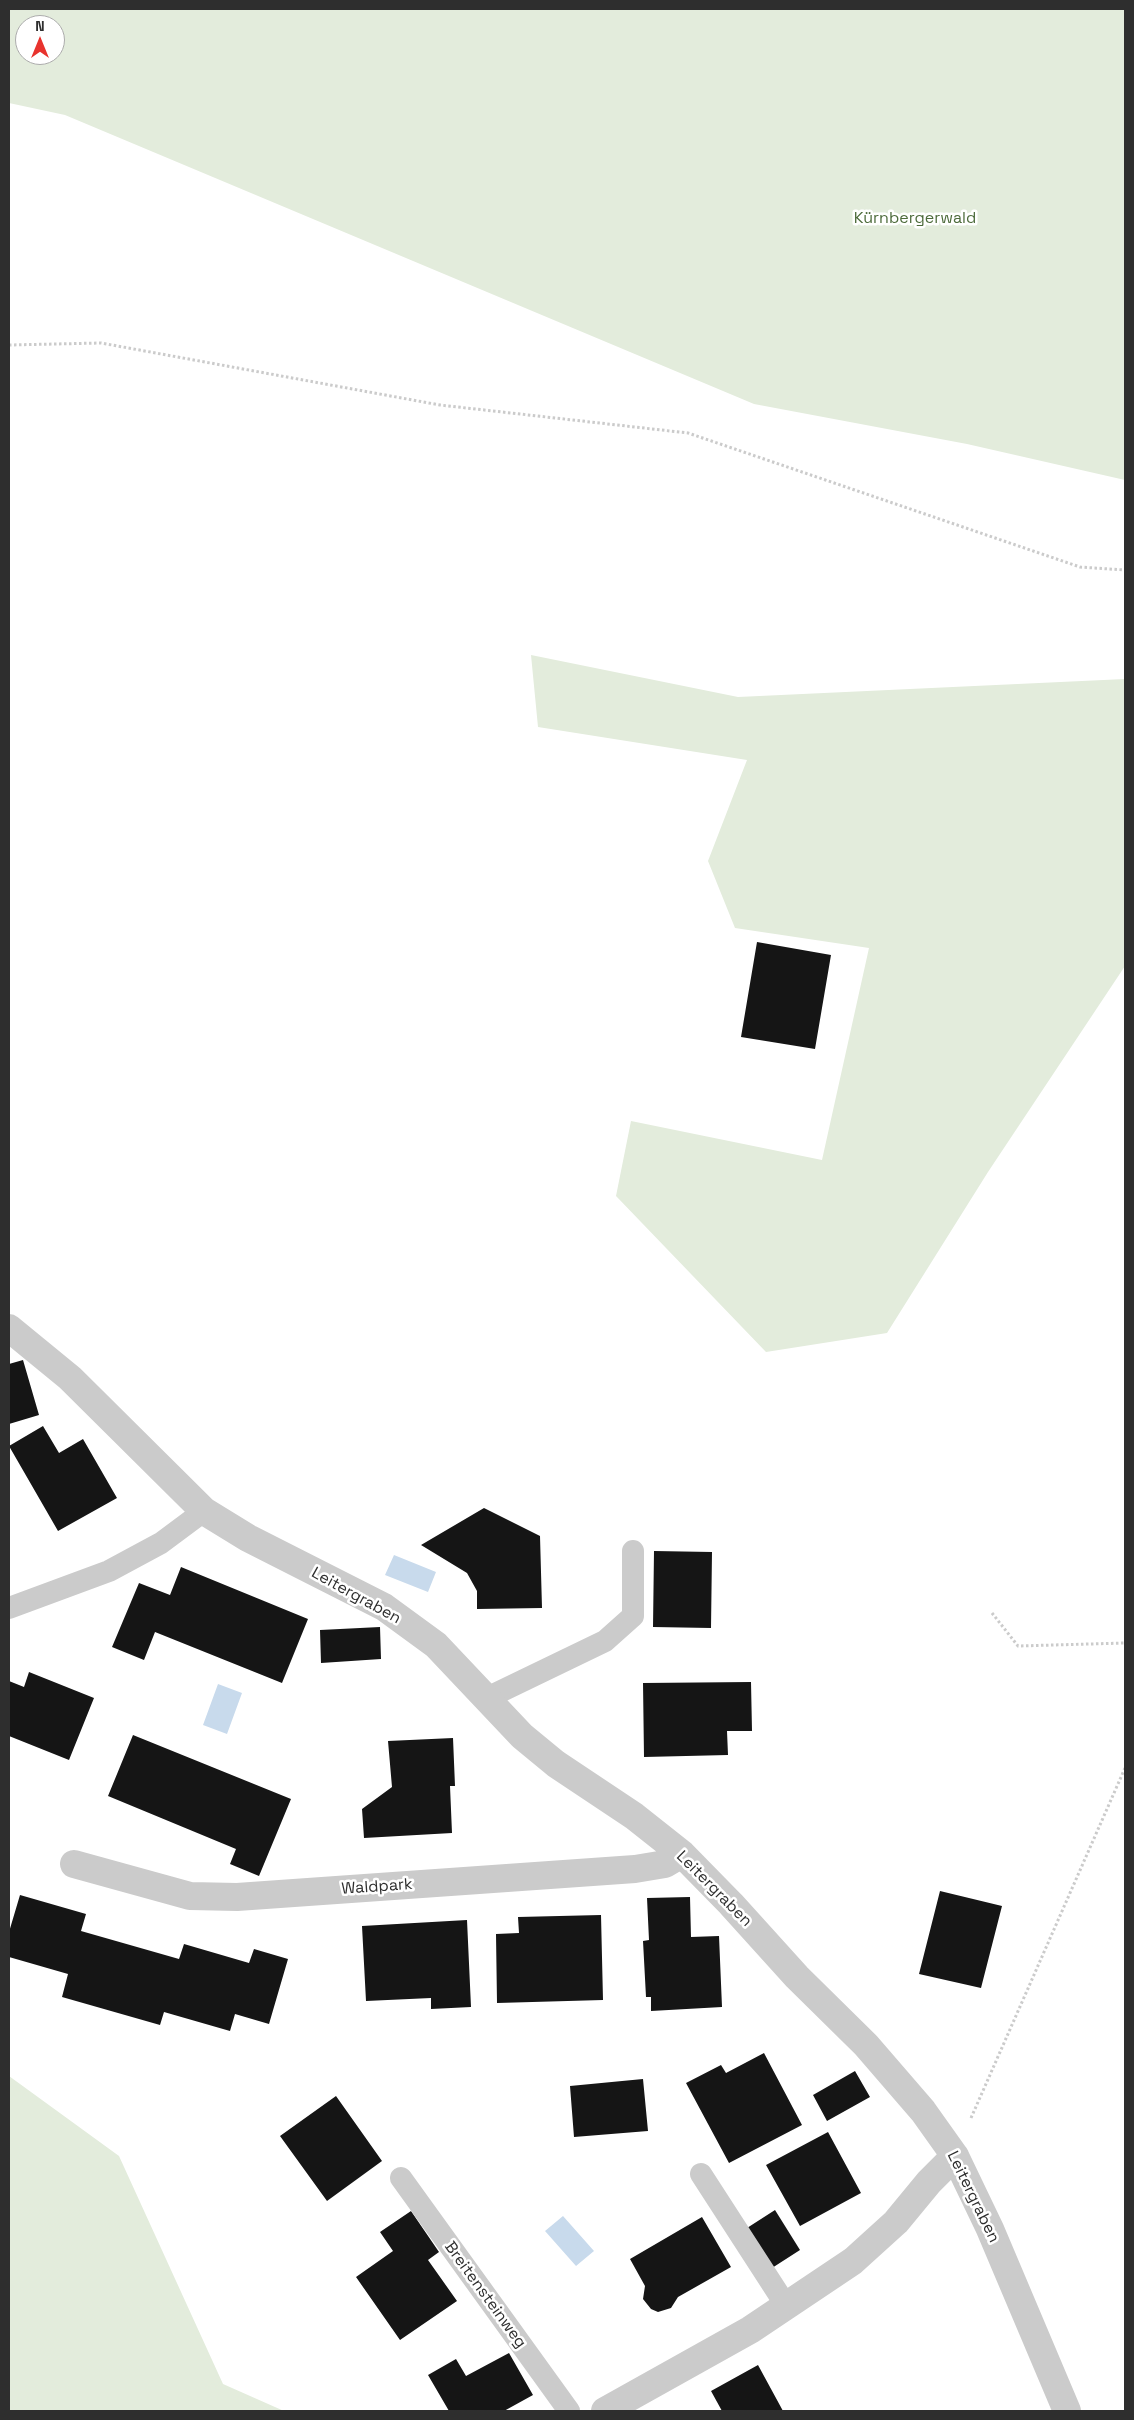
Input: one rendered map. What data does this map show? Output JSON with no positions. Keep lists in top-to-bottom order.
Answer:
{
  "streets": {
    "street": ["Leitergraben", "Waldpark"],
    "lane": ["Breitensteinweg"]
  },
  "crossings": [
    ["Leitergraben", "Waldpark"]
  ],
  "parks": ["Kürnbergerwald"],
  "north": "top"
}
